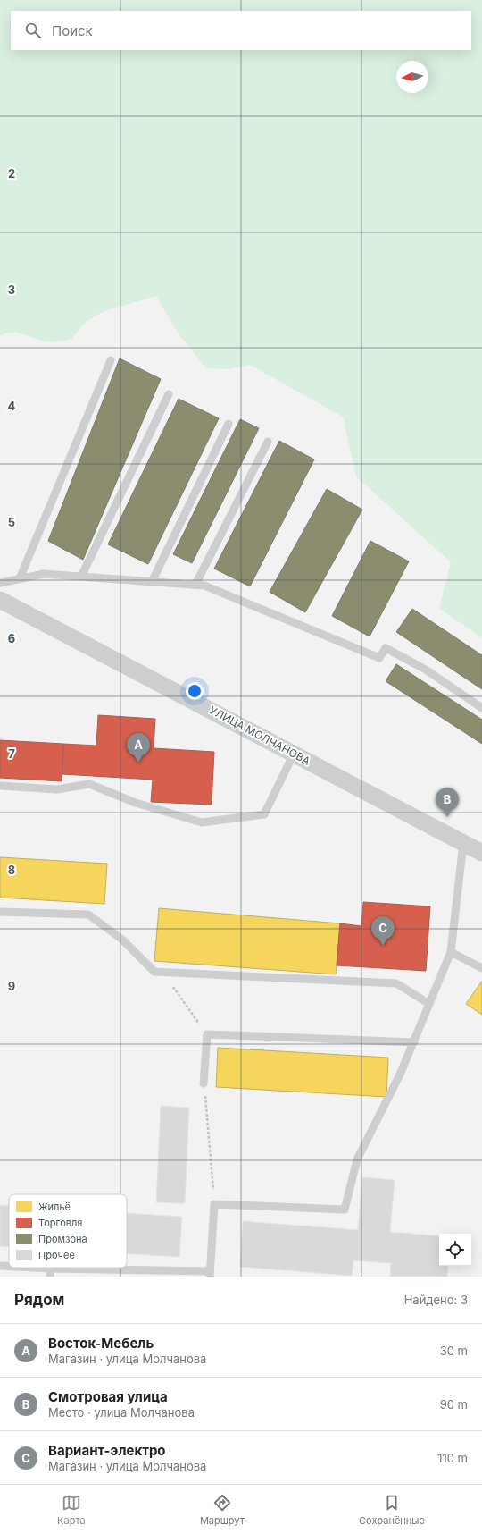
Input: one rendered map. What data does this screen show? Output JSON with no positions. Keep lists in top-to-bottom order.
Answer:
{
  "streets": {
    "street": ["УЛИЦА МОЛЧАНОВА"]
  },
  "legend": [
    "Жильё",
    "Торговля",
    "Промзона",
    "Прочее"
  ],
  "north": "left",
  "page": {
    "search": "Поиск",
    "pins": ["A", "B", "C"],
    "heading": ["Рядом", "Найдено: 3"],
    "list": [
      {
        "mark": "A",
        "name": "Восток-Мебель",
        "note": "Магазин · улица Молчанова",
        "value": "30 m"
      },
      {
        "mark": "B",
        "name": "Смотровая улица",
        "note": "Место · улица Молчанова",
        "value": "90 m"
      },
      {
        "mark": "C",
        "name": "Вариант-электро",
        "note": "Магазин · улица Молчанова",
        "value": "110 m"
      }
    ],
    "nav": ["Карта", "Маршрут", "Сохранённые"]
  },
  "grid": {
    "rows": [
      "2",
      "3",
      "4",
      "5",
      "6",
      "7",
      "8",
      "9"
    ]
  }
}
